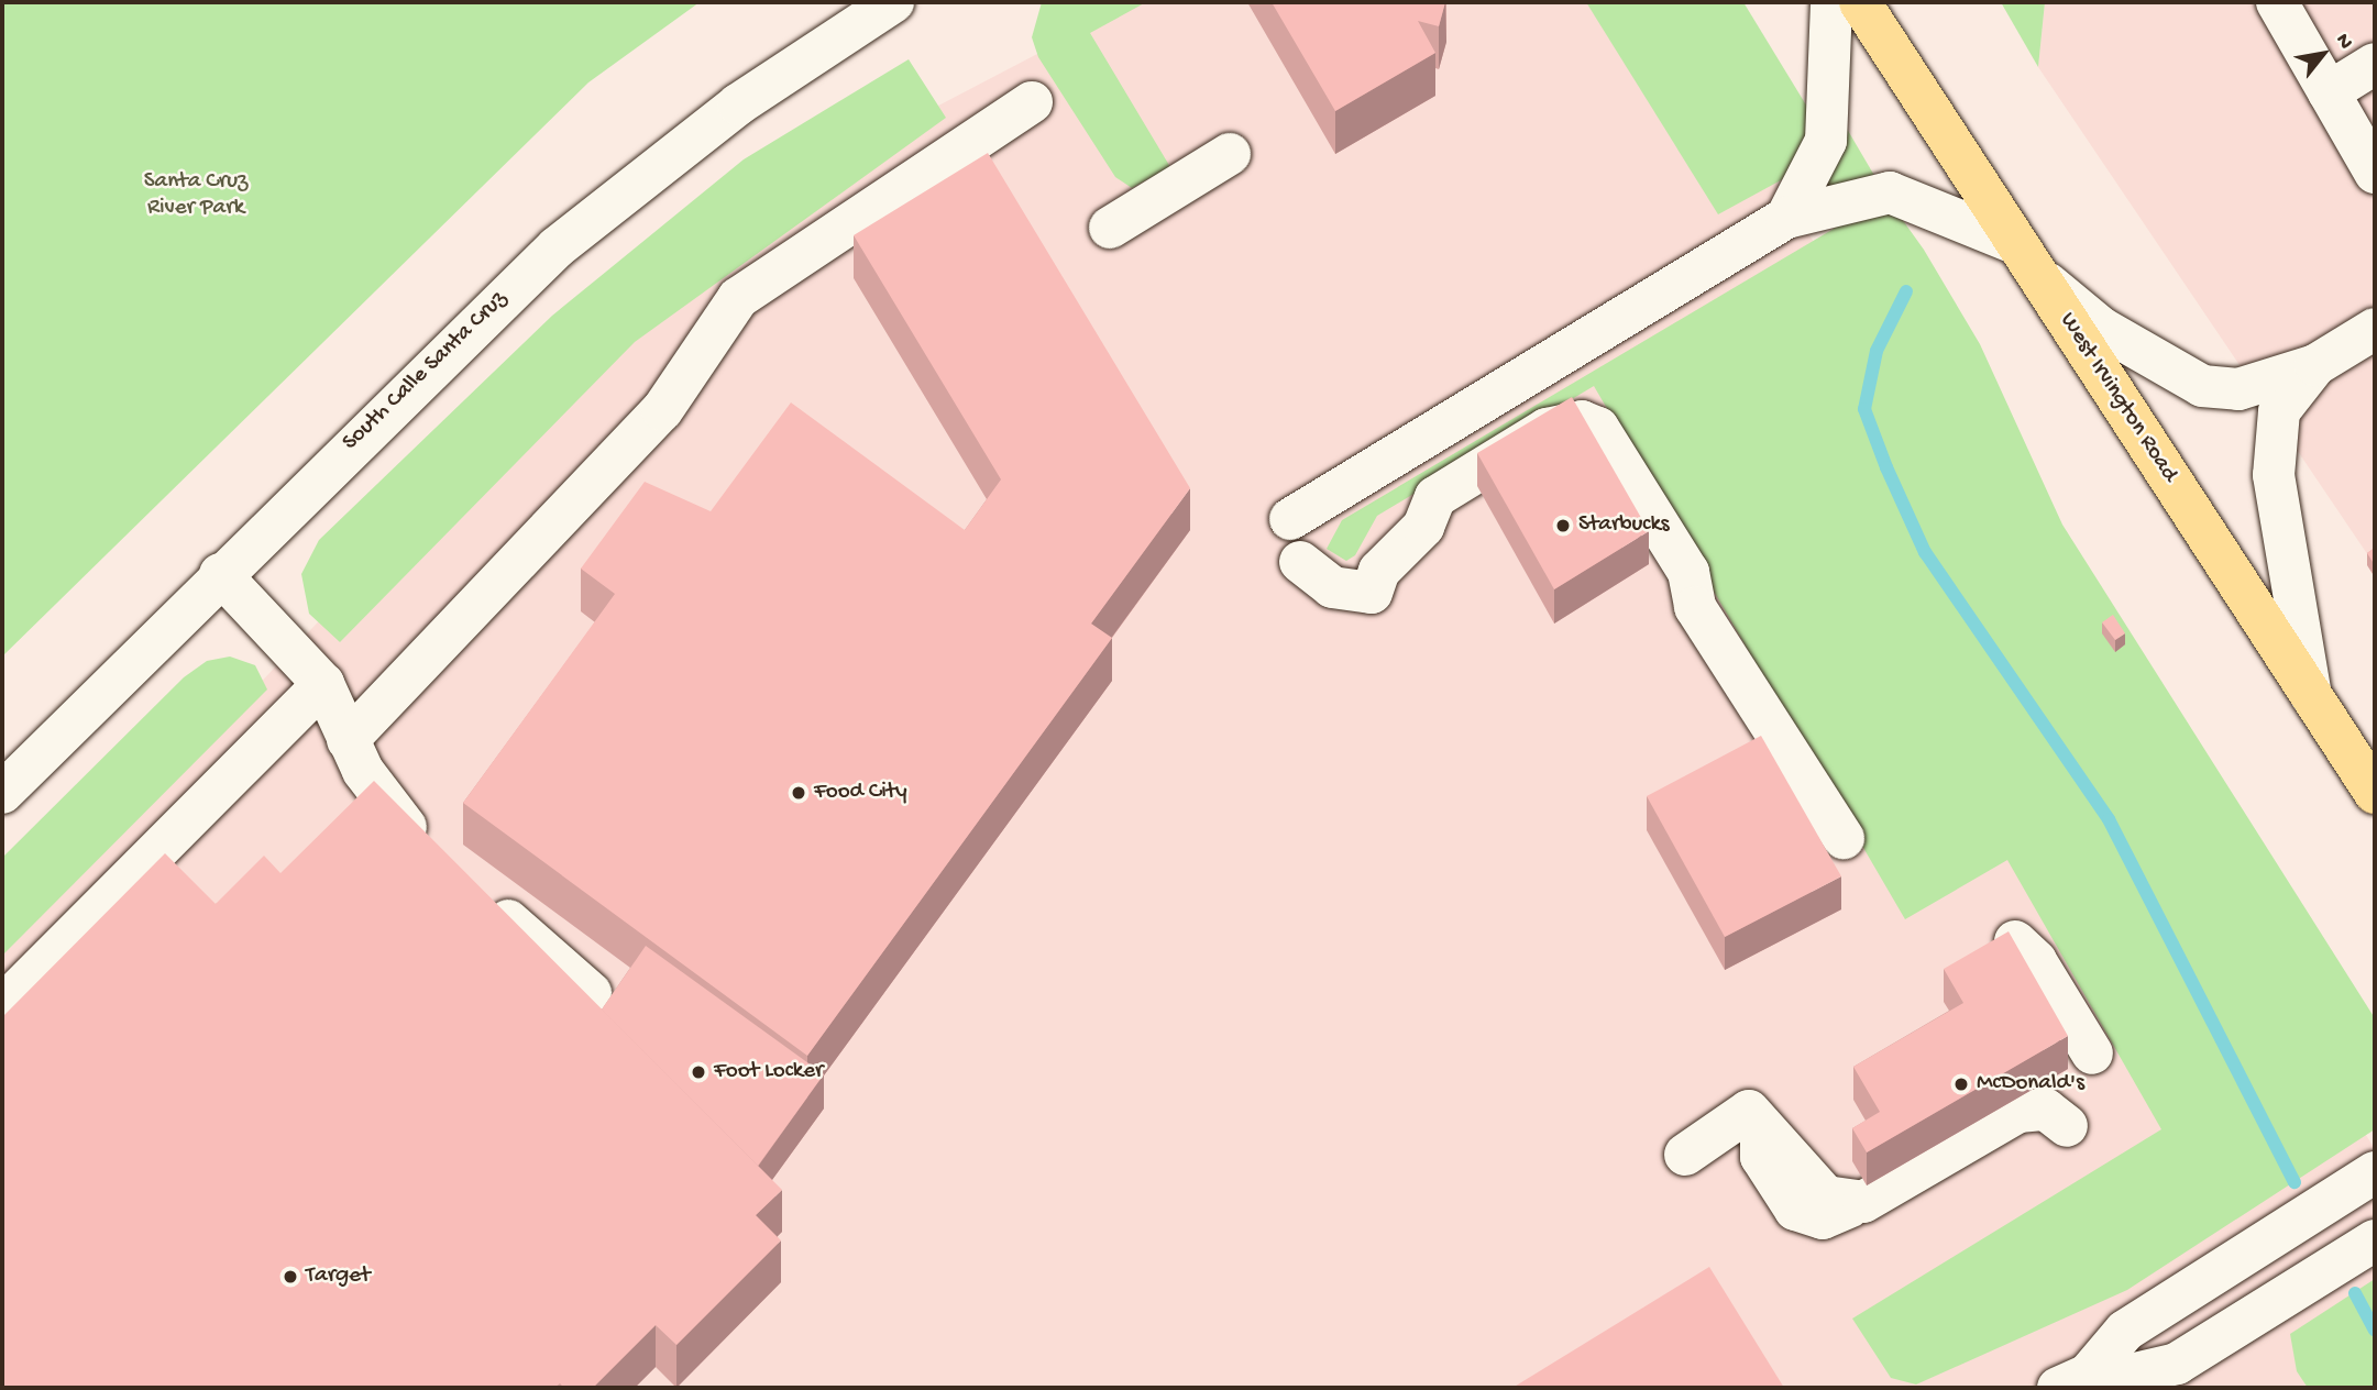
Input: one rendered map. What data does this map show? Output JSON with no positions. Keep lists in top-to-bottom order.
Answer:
{
  "streets": {
    "main road": ["West Irvington Road"],
    "street": ["South Calle Santa Cruz"]
  },
  "parks": ["Santa Cruz River Park"],
  "places": [
    "Starbucks",
    "Food City",
    "Foot Locker",
    "McDonald's",
    "Target"
  ],
  "north": "top right"
}
